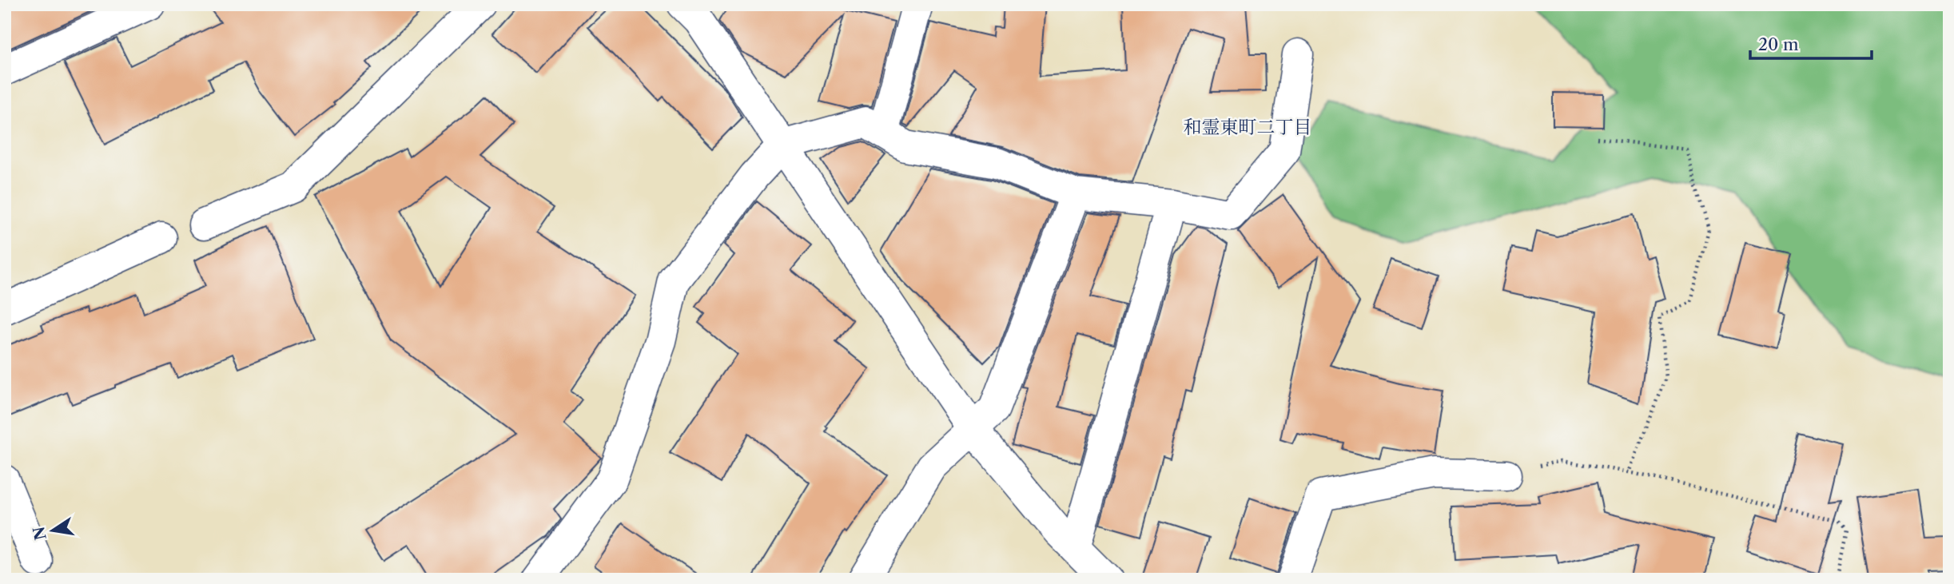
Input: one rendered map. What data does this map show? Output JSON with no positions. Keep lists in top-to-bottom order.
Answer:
{
  "districts": ["和霊東町二丁目"],
  "scale_bar": "20 m",
  "north": "left"
}
